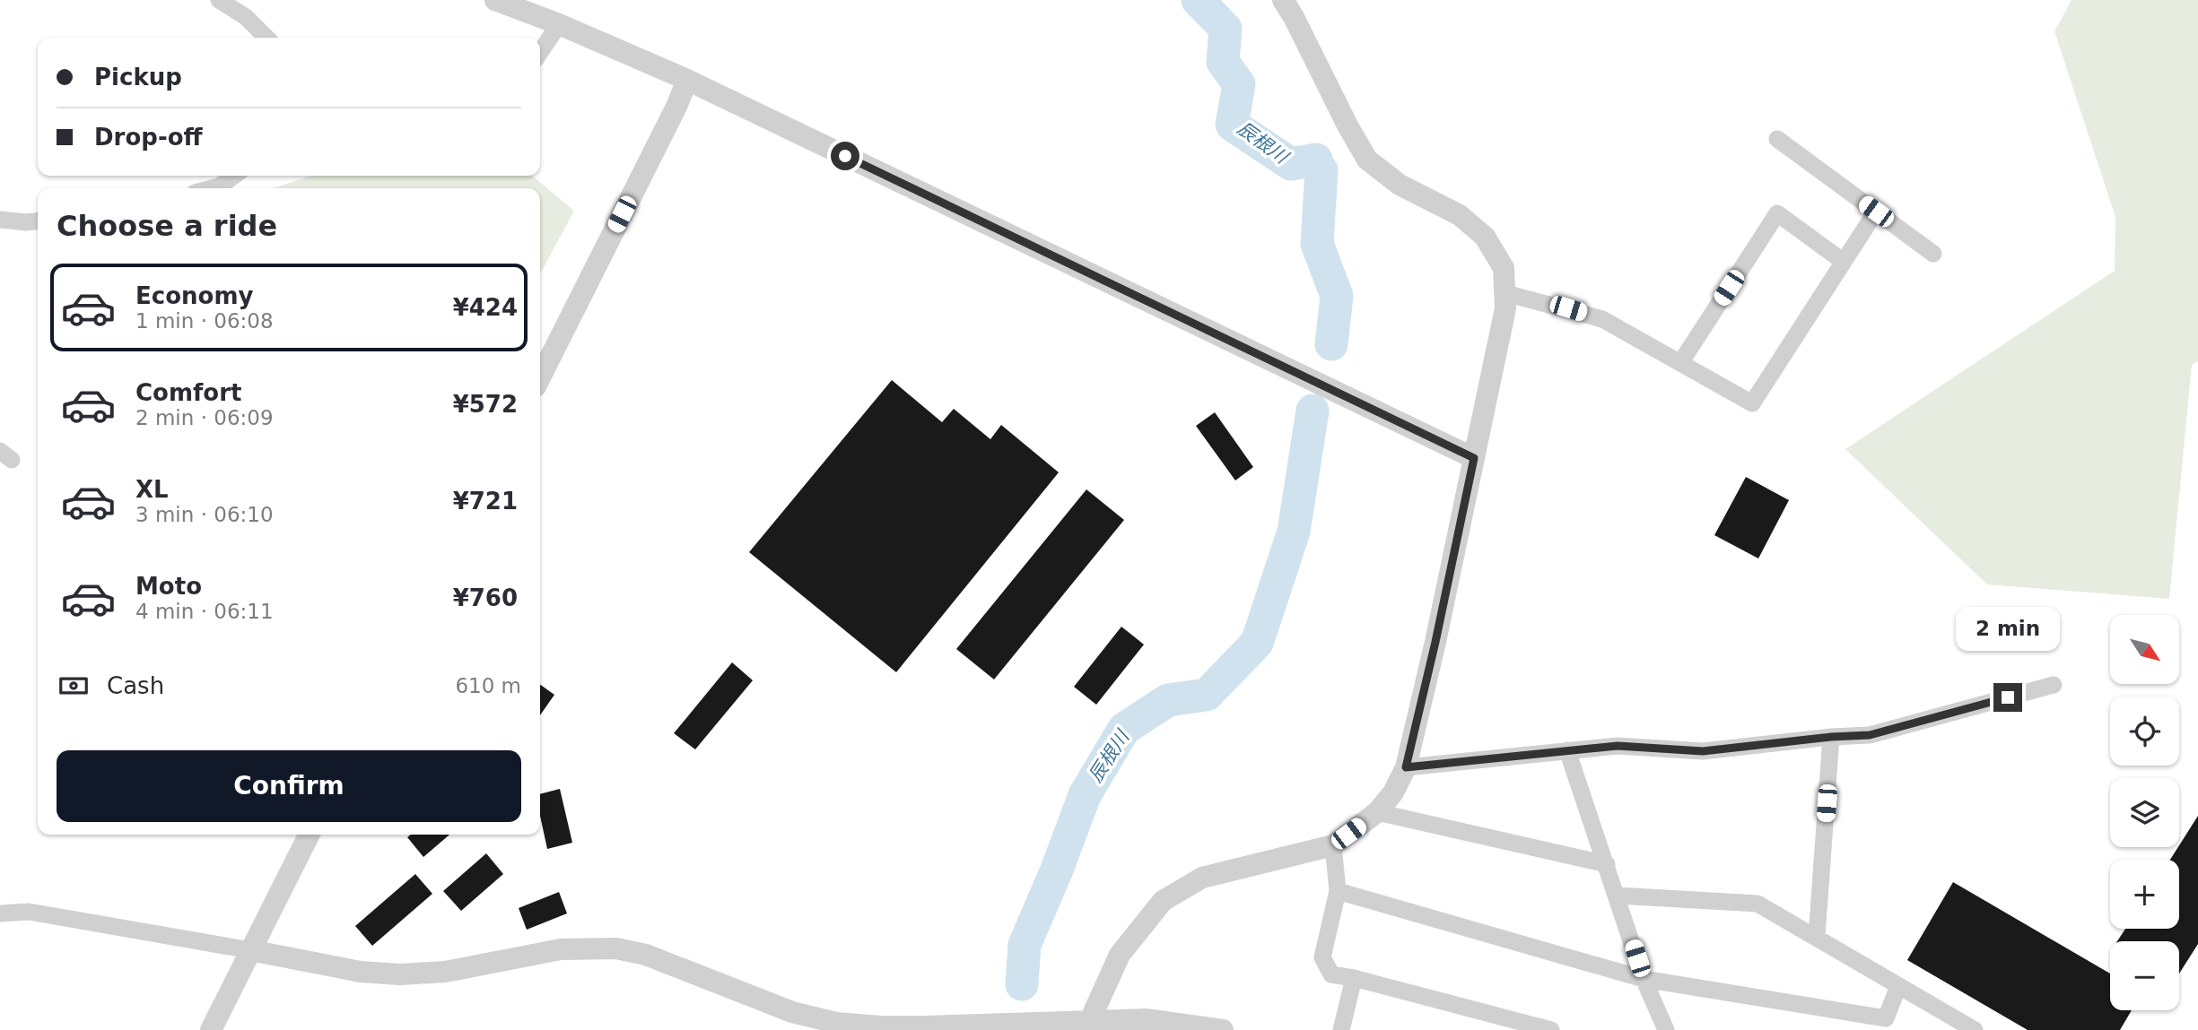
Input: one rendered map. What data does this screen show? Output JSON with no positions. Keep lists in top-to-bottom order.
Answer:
{
  "water": ["辰根川"],
  "north": "bottom right",
  "page": {
    "banner": ["Pickup", "Drop-off"],
    "heading": "Choose a ride",
    "list": [
      {
        "name": "Economy",
        "note": "1 min · 06:08",
        "value": "¥424"
      },
      {
        "name": "Comfort",
        "note": "2 min · 06:09",
        "value": "¥572"
      },
      {
        "name": "XL",
        "note": "3 min · 06:10",
        "value": "¥721"
      },
      {
        "name": "Moto",
        "note": "4 min · 06:11",
        "value": "¥760"
      }
    ],
    "bubble": "2 min",
    "map_buttons": ["+", "−"],
    "pay": ["Cash", "610 m"],
    "buttons": "Confirm"
  }
}
